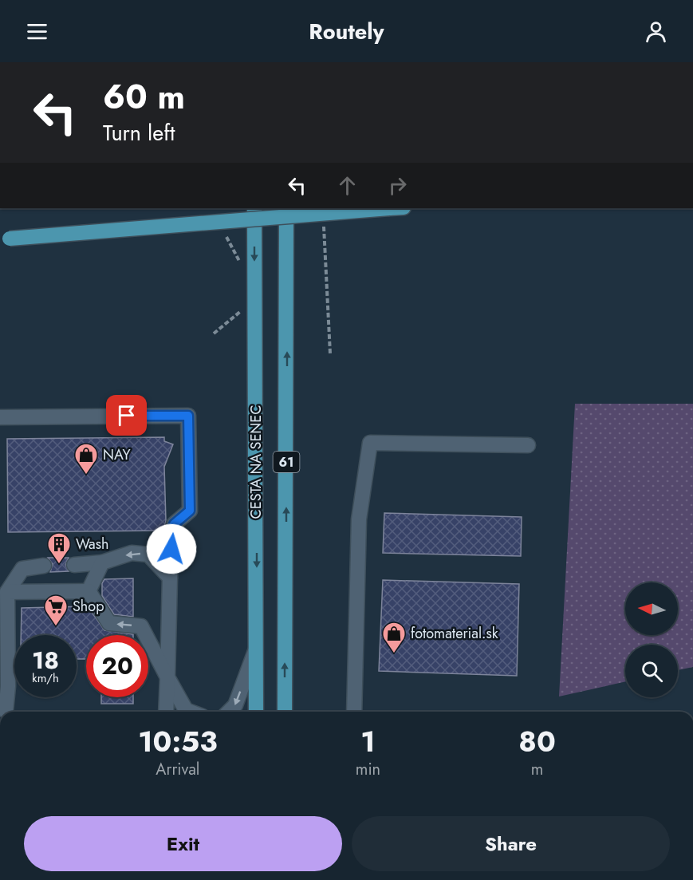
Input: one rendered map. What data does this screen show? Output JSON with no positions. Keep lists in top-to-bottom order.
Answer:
{
  "streets": {
    "main road": ["CESTA NA SENEC", "61"]
  },
  "places": {
    "shop": ["NAY", "fotomaterial.sk"],
    "building": ["Wash"],
    "supermarket": ["Shop"]
  },
  "north": "left",
  "page": {
    "header": "Routely",
    "turn": ["60 m", "Turn left"],
    "speed": "18 km/h",
    "limit": "20",
    "eta": [
      "10:53",
      "Arrival",
      "1",
      "min",
      "80",
      "m"
    ],
    "buttons": ["Exit", "Share"]
  }
}
